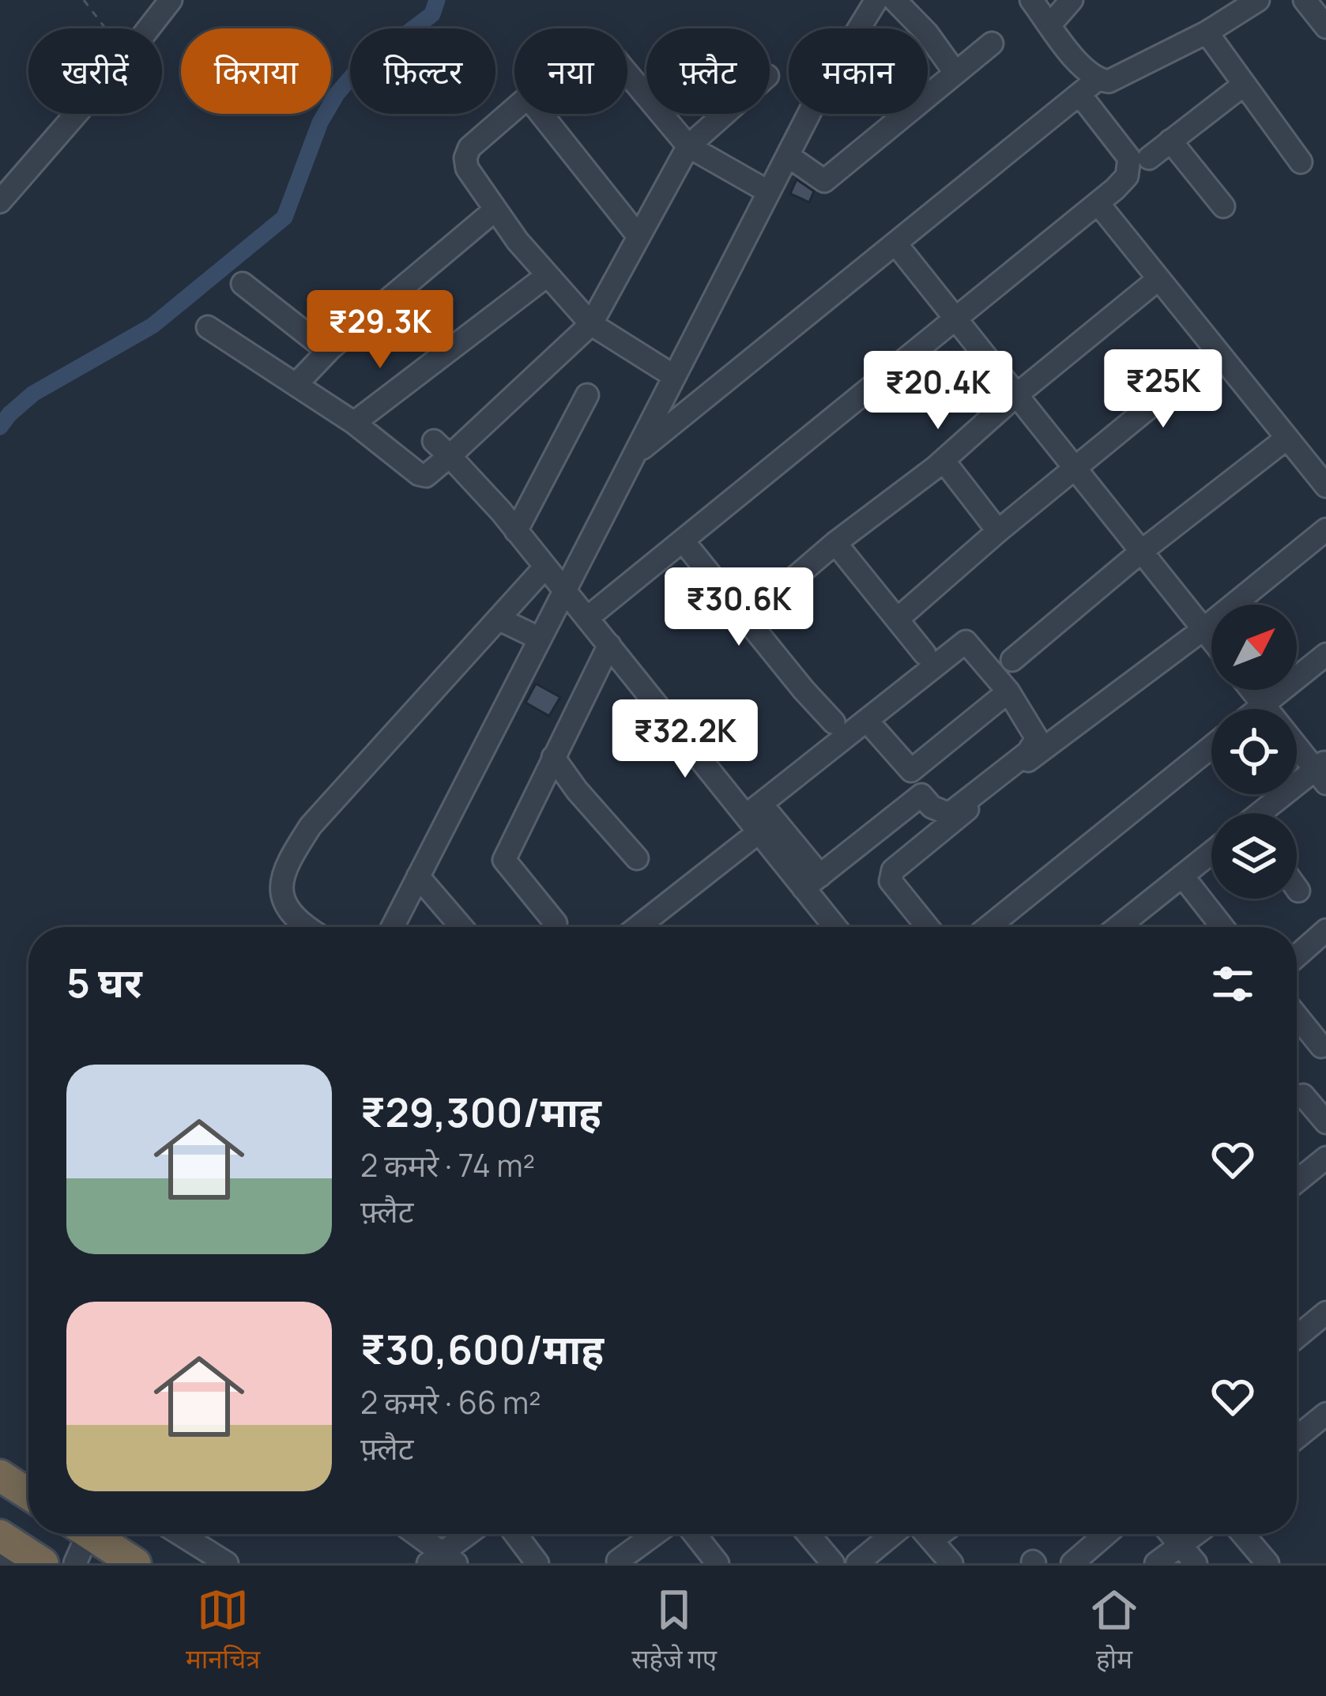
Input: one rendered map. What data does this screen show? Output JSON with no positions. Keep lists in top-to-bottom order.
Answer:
{
  "north": "top right",
  "page": {
    "chip": [
      "खरीदें",
      "किराया",
      "फ़िल्टर",
      "नया",
      "फ़्लैट",
      "मकान"
    ],
    "price": [
      "₹29.3K",
      "₹25K",
      "₹20.4K",
      "₹30.6K",
      "₹32.2K"
    ],
    "heading": "5 घर",
    "list": [
      {
        "name": "₹29,300/माह",
        "note": "2 कमरे · 74 m² · फ़्लैट"
      },
      {
        "name": "₹30,600/माह",
        "note": "2 कमरे · 66 m² · फ़्लैट"
      }
    ],
    "tabs": ["मानचित्र", "सहेजे गए", "होम"]
  }
}
